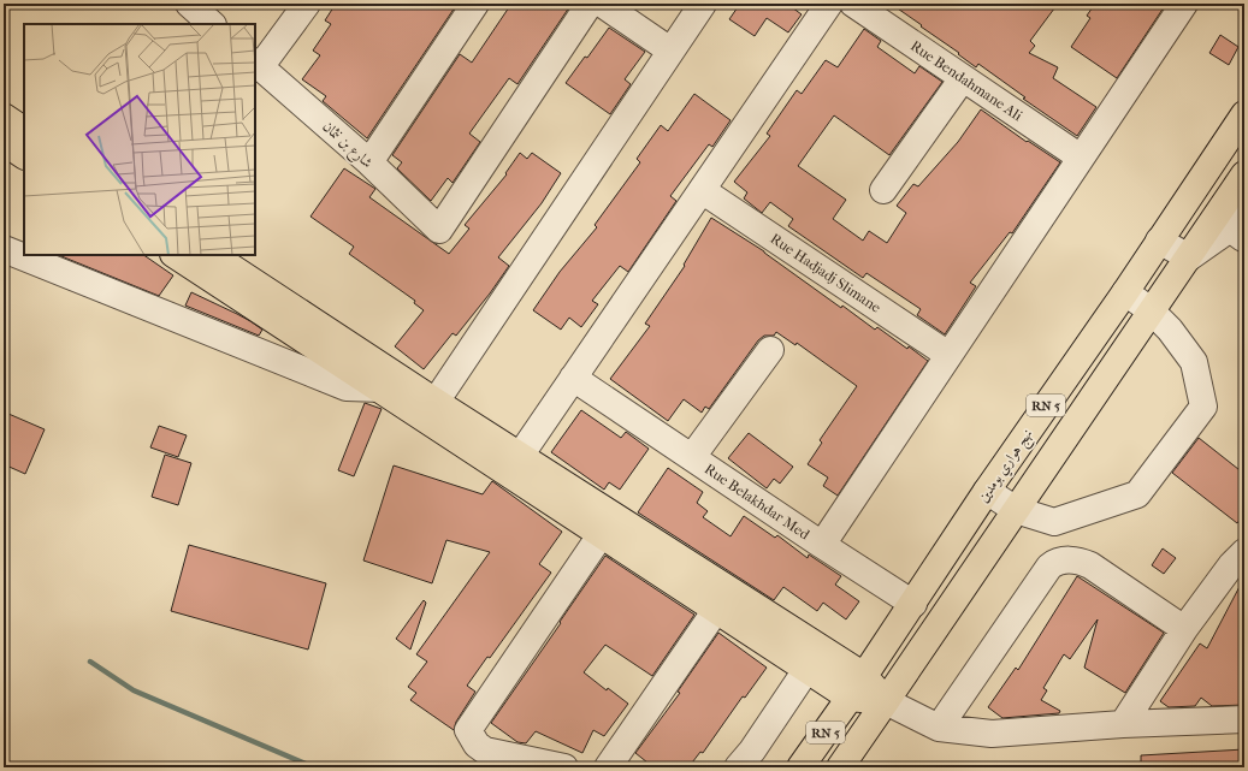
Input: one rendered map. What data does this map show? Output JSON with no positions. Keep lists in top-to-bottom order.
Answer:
{
  "streets": {
    "main road": ["RN 5", "نهج هواري بومدين"],
    "street": [
      "Rue Bendahmane Ali",
      "شارع بن نثمان",
      "Rue Hadjadj Slimane",
      "Rue Belakhdar Med"
    ]
  },
  "crossings": [
    ["RN 5", "نهج هواري بومدين"],
    ["نهج هواري بومدين", "Rue Belakhdar Med"]
  ]
}
